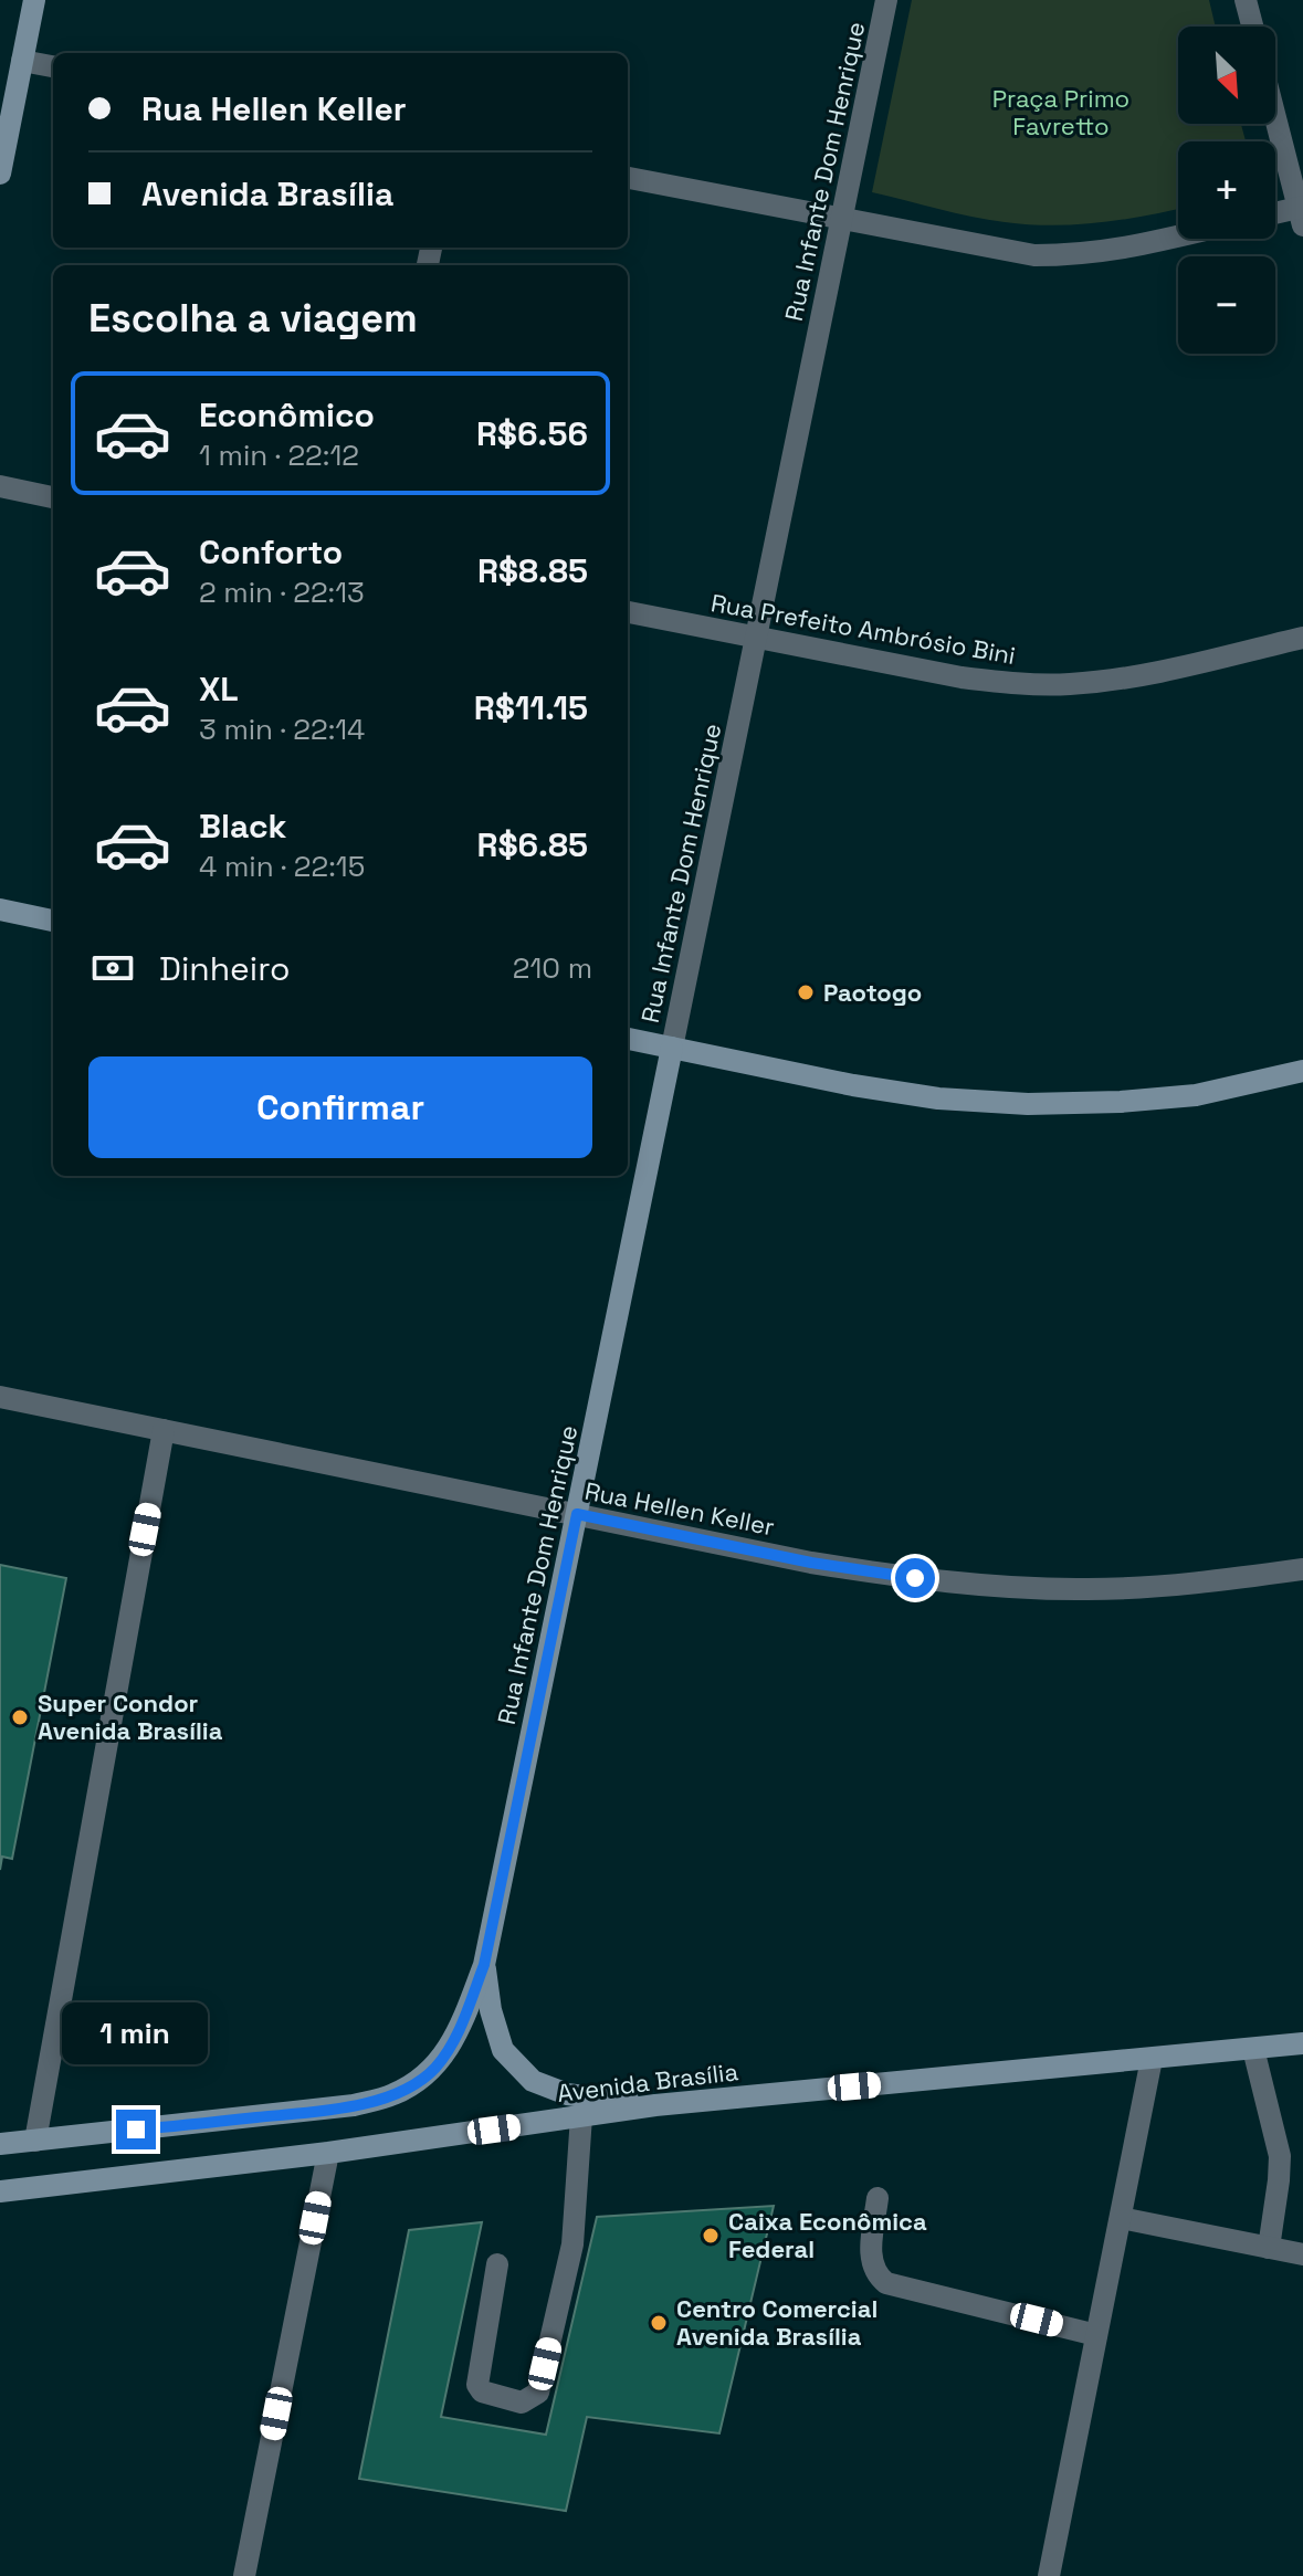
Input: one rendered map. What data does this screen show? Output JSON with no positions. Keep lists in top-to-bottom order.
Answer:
{
  "streets": {
    "main road": ["Rua Infante Dom Henrique", "Avenida Brasília"],
    "street": ["Rua Prefeito Ambrósio Bini", "Rua Hellen Keller"]
  },
  "crossings": [
    ["Rua Infante Dom Henrique", "Rua Prefeito Ambrósio Bini"],
    ["Rua Infante Dom Henrique", "Rua Hellen Keller"],
    ["Rua Infante Dom Henrique", "Avenida Brasília"]
  ],
  "parks": ["Praça Primo Favretto"],
  "places": [
    "Paotogo",
    "Super Condor Avenida Brasília",
    "Caixa Econômica Federal",
    "Centro Comercial Avenida Brasília"
  ],
  "north": "bottom right",
  "page": {
    "map_buttons": ["+", "−"],
    "banner": ["Rua Hellen Keller", "Avenida Brasília"],
    "heading": "Escolha a viagem",
    "list": [
      {
        "name": "Econômico",
        "note": "1 min · 22:12",
        "value": "R$6.56"
      },
      {
        "name": "Conforto",
        "note": "2 min · 22:13",
        "value": "R$8.85"
      },
      {
        "name": "XL",
        "note": "3 min · 22:14",
        "value": "R$11.15"
      },
      {
        "name": "Black",
        "note": "4 min · 22:15",
        "value": "R$6.85"
      }
    ],
    "pay": ["Dinheiro", "210 m"],
    "buttons": "Confirmar",
    "bubble": "1 min"
  }
}
